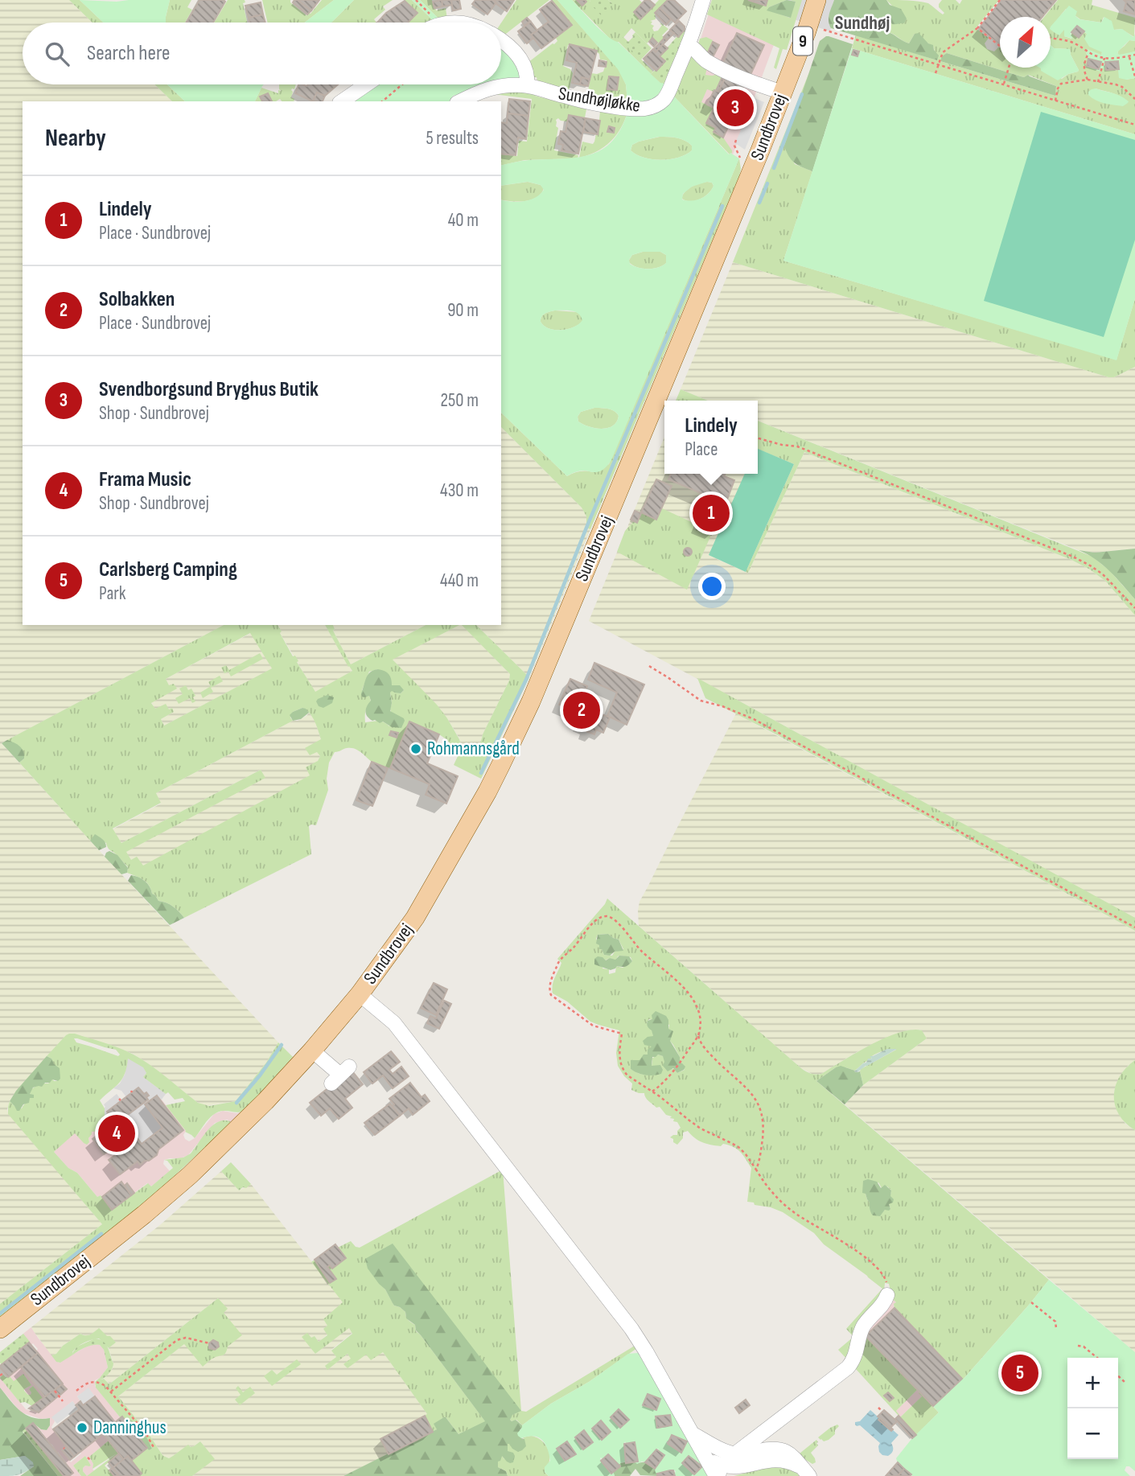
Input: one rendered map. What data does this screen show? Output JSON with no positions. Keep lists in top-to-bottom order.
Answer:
{
  "streets": {
    "main road": ["9", "Sundbrovej"],
    "street": ["Sundhøjløkke"]
  },
  "districts": ["Sundhøj"],
  "places": ["Rohmannsgård", "Danninghus"],
  "north": "top right",
  "page": {
    "search": "Search here",
    "pins": [
      "3",
      "1",
      "2",
      "4",
      "5"
    ],
    "heading": ["Nearby", "5 results"],
    "list": [
      {
        "mark": "1",
        "name": "Lindely",
        "note": "Place · Sundbrovej",
        "value": "40 m"
      },
      {
        "mark": "2",
        "name": "Solbakken",
        "note": "Place · Sundbrovej",
        "value": "90 m"
      },
      {
        "mark": "3",
        "name": "Svendborgsund Bryghus Butik",
        "note": "Shop · Sundbrovej",
        "value": "250 m"
      },
      {
        "mark": "4",
        "name": "Frama Music",
        "note": "Shop · Sundbrovej",
        "value": "430 m"
      },
      {
        "mark": "5",
        "name": "Carlsberg Camping",
        "note": "Park",
        "value": "440 m"
      }
    ],
    "popup": ["Lindely", "Place"],
    "map_buttons": ["+", "−"]
  }
}
